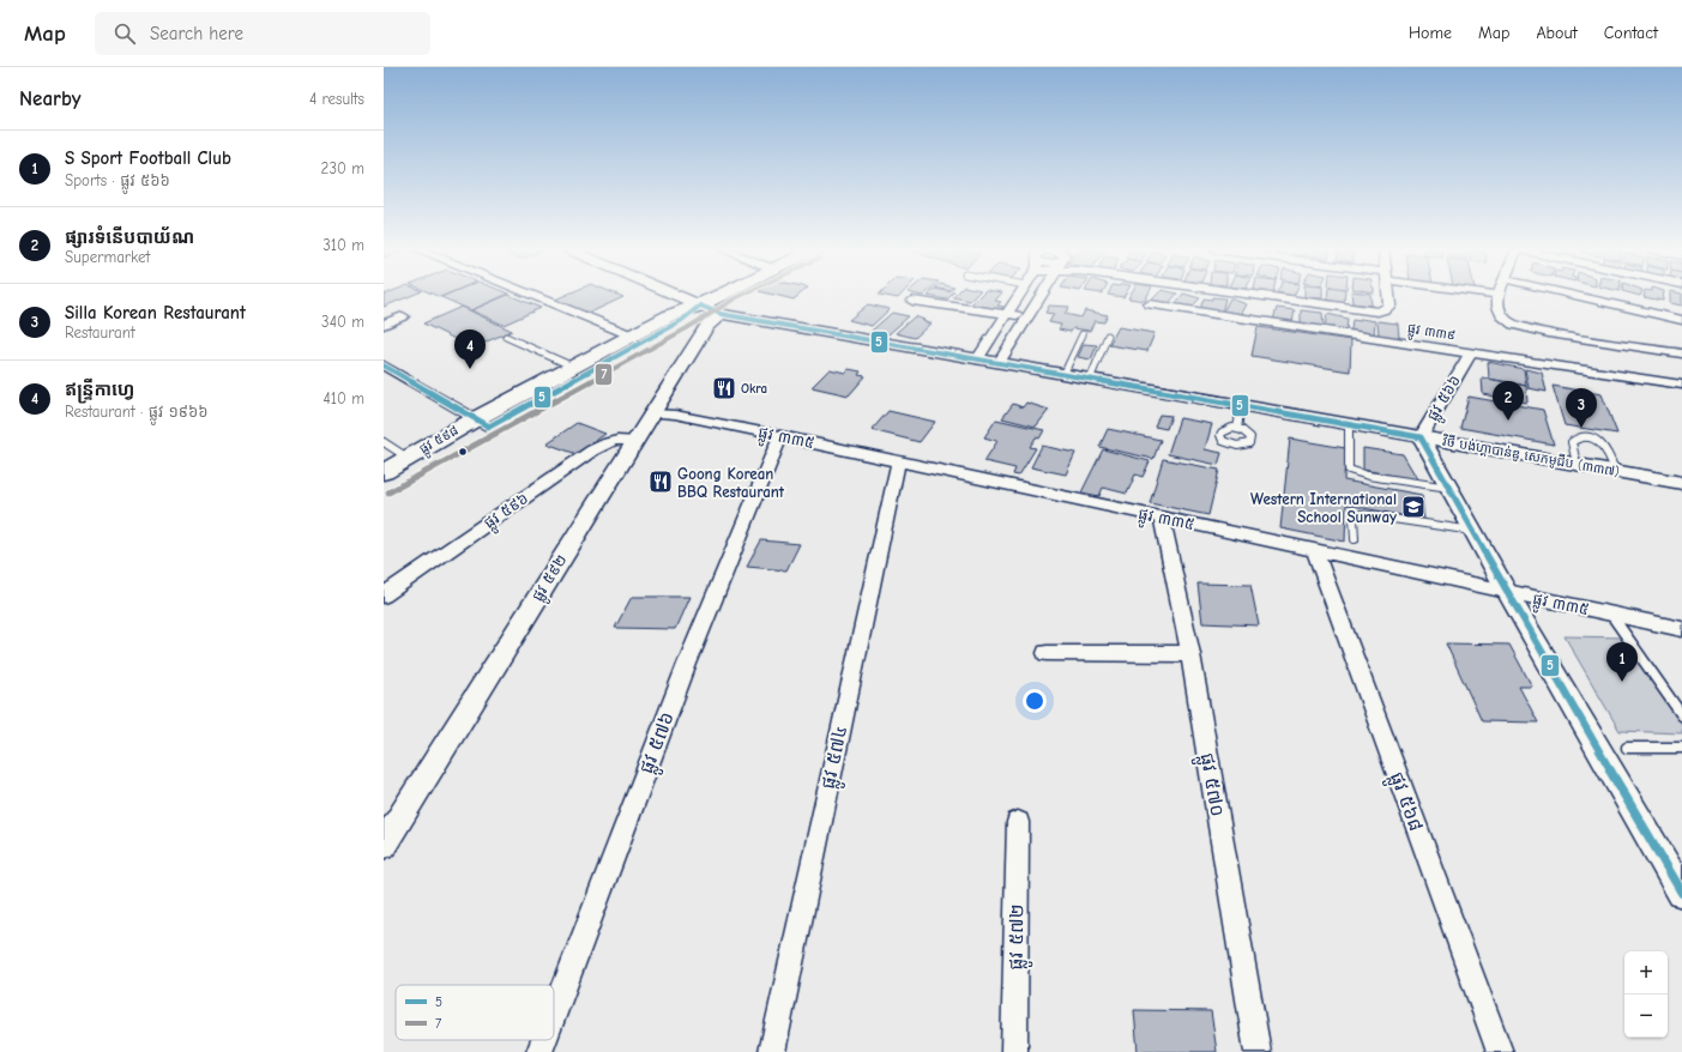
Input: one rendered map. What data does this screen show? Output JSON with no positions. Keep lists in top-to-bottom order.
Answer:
{
  "streets": {
    "main road": ["ផ្លូវ ៥៩៨"],
    "street": [
      "ផ្លូវ ៣៣៩",
      "ផ្លូវ ៥៦៦",
      "ផ្លូវ ៣៣៥",
      "វិថី បង់ហ្គាបាន់ឌូ សេកមូជីប (៣៣៧)",
      "ផ្លូវ ៥៩៦",
      "ផ្លូវ ៥៩២",
      "ផ្លូវ ៥៧៦",
      "ផ្លូវ ៥៧៤",
      "ផ្លូវ ៥៧០",
      "ផ្លូវ ៥៦៨",
      "ផ្លូវ ៥៧២"
    ]
  },
  "crossings": [
    ["ផ្លូវ ៣៣៩", "ផ្លូវ ៥៦៦"],
    ["ផ្លូវ ៥៦៦", "ផ្លូវ ៣៣៥"],
    ["ផ្លូវ ៥៦៦", "វិថី បង់ហ្គាបាន់ឌូ សេកមូជីប (៣៣៧)"],
    ["ផ្លូវ ៣៣៥", "ផ្លូវ ៥៩២"],
    ["ផ្លូវ ៣៣៥", "ផ្លូវ ៥៧៦"],
    ["ផ្លូវ ៣៣៥", "ផ្លូវ ៥៧៤"],
    ["ផ្លូវ ៣៣៥", "ផ្លូវ ៥៧០"],
    ["ផ្លូវ ៣៣៥", "ផ្លូវ ៥៦៨"],
    ["ផ្លូវ ៥៩៨", "វិថី បង់ហ្គាបាន់ឌូ សេកមូជីប (៣៣៧)"],
    ["វិថី បង់ហ្គាបាន់ឌូ សេកមូជីប (៣៣៧)", "ផ្លូវ ៥៩២"],
    ["ផ្លូវ ៥៩៦", "ផ្លូវ ៥៩២"]
  ],
  "places": {
    "restaurant": ["Okra", "Goong Korean BBQ Restaurant"],
    "school or university": ["Western International School Sunway"]
  },
  "lines": ["transit line 7", "transit line 5"],
  "legend": ["5", "7"],
  "page": {
    "header": "Map",
    "search": "Search here",
    "nav": [
      "Home",
      "Map",
      "About",
      "Contact"
    ],
    "heading": ["Nearby", "4 results"],
    "list": [
      {
        "mark": "1",
        "name": "S Sport Football Club",
        "note": "Sports · ផ្លូវ ៥៦៦",
        "value": "230 m"
      },
      {
        "mark": "2",
        "name": "ផ្សារទំនើបបាយ័ណ",
        "note": "Supermarket",
        "value": "310 m"
      },
      {
        "mark": "3",
        "name": "Silla Korean Restaurant",
        "note": "Restaurant",
        "value": "340 m"
      },
      {
        "mark": "4",
        "name": "ឥន្ទ្រីកាហ្វេ",
        "note": "Restaurant · ផ្លូវ ១៩៦៦",
        "value": "410 m"
      }
    ],
    "pins": [
      "4",
      "2",
      "3",
      "1"
    ],
    "map_buttons": ["+", "−"]
  }
}
